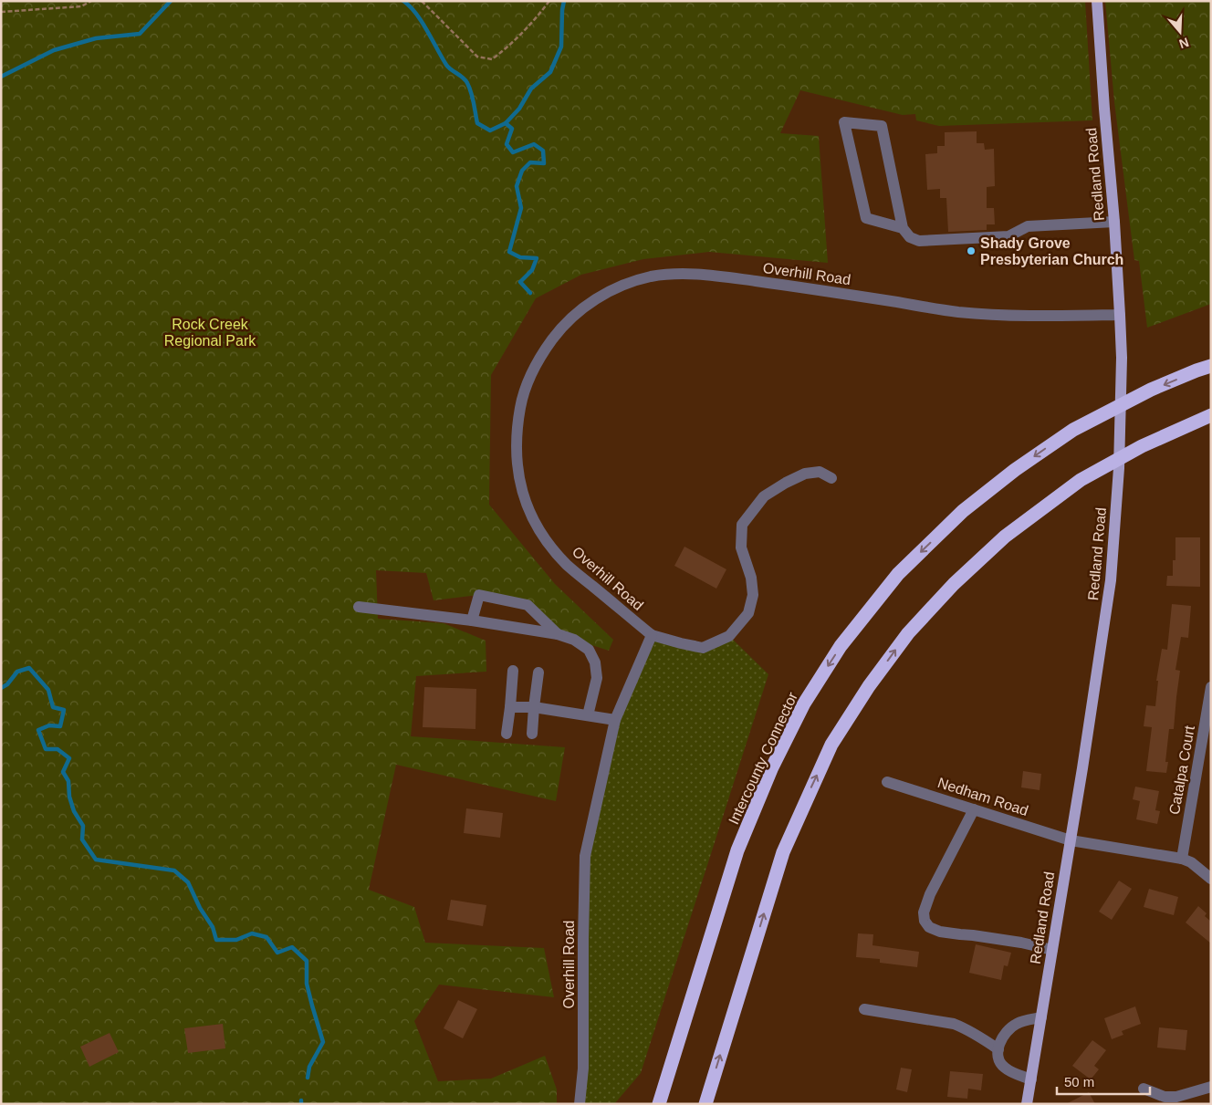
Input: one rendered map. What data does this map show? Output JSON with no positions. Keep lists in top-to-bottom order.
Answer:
{
  "streets": {
    "highway": ["Intercounty Connector"],
    "main road": ["Redland Road"],
    "street": ["Overhill Road", "Catalpa Court", "Nedham Road"]
  },
  "crossings": [
    ["Redland Road", "Overhill Road"],
    ["Redland Road", "Nedham Road"],
    ["Catalpa Court", "Nedham Road"]
  ],
  "parks": ["Rock Creek Regional Park"],
  "places": ["Shady Grove Presbyterian Church"],
  "scale_bar": "50 m",
  "north": "bottom"
}
